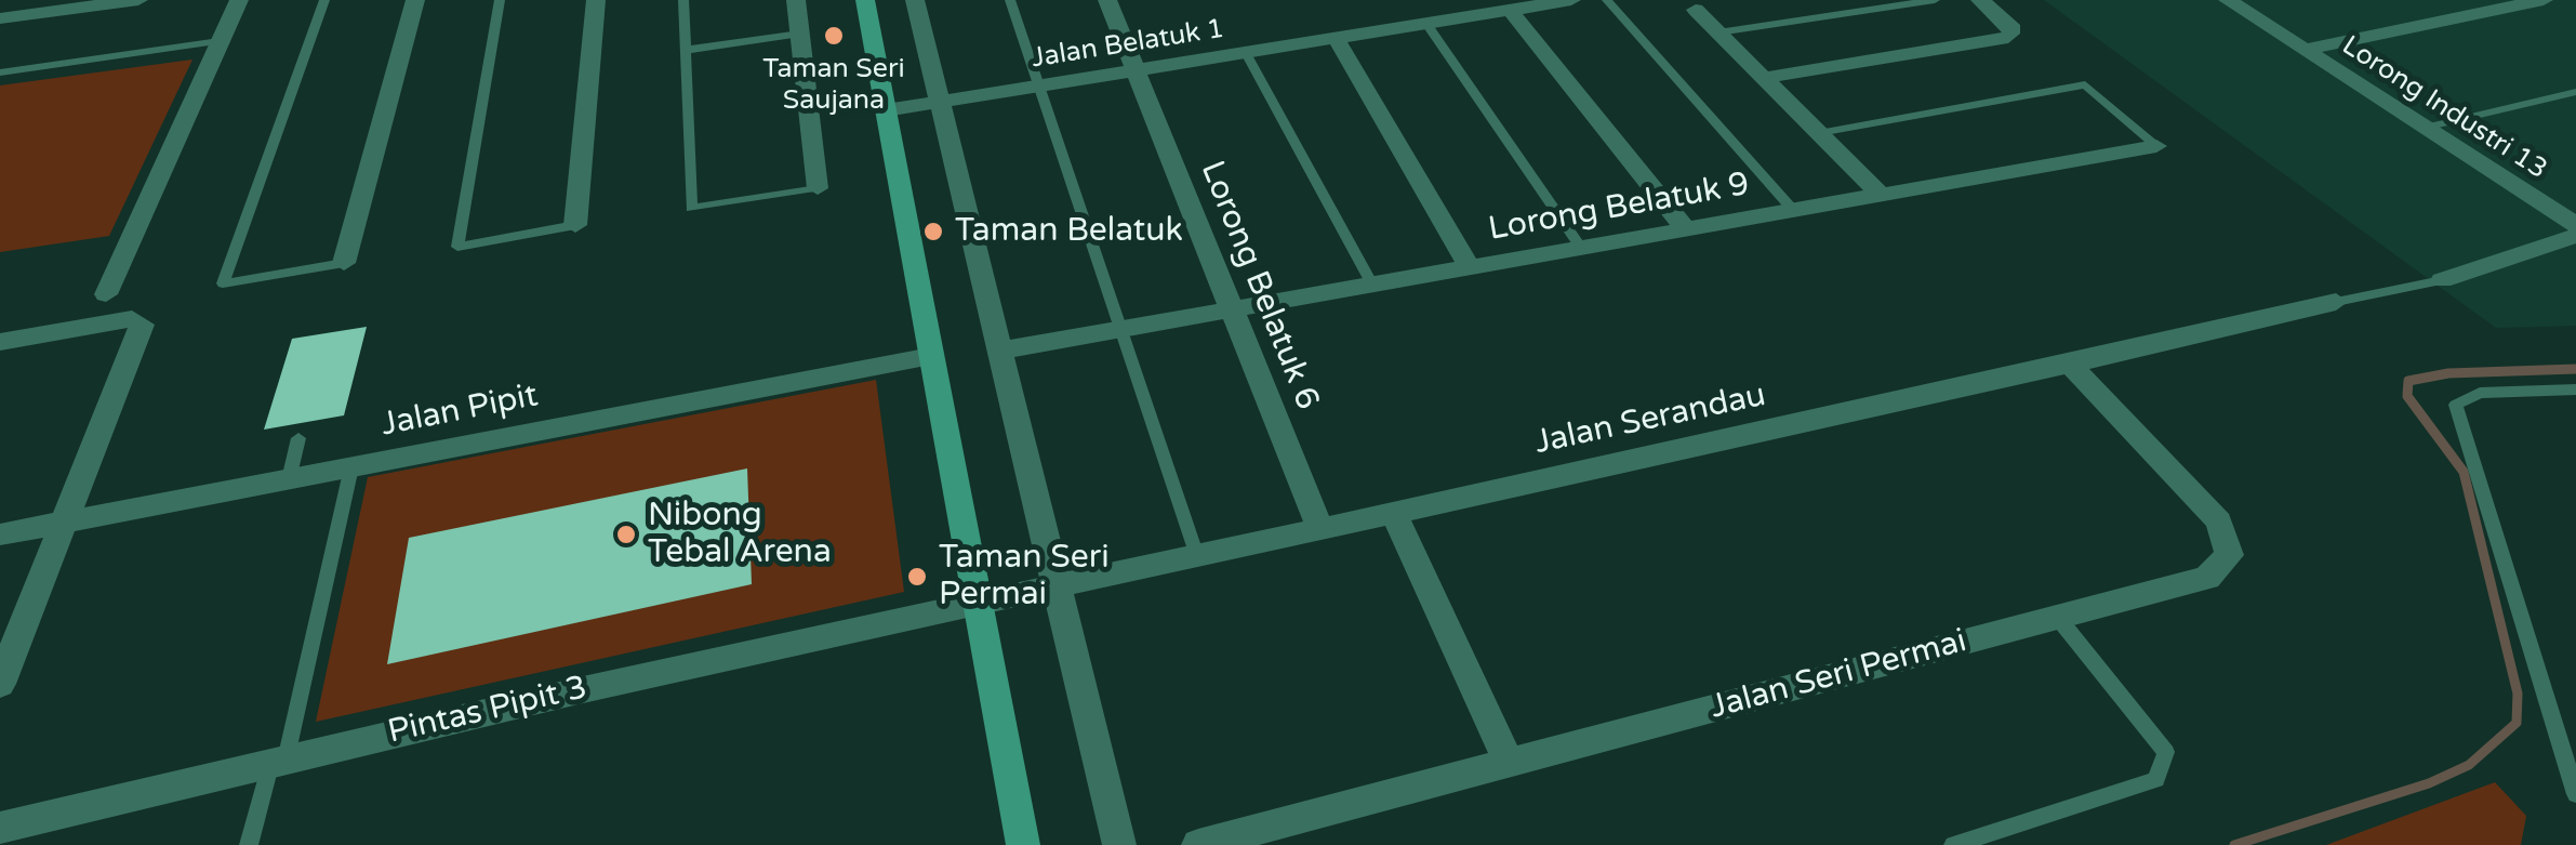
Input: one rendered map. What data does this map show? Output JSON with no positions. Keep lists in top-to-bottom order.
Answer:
{
  "streets": {
    "street": [
      "Jalan Belatuk 1",
      "Lorong Industri 13",
      "Lorong Belatuk 9",
      "Lorong Belatuk 6",
      "Jalan Pipit",
      "Jalan Serandau",
      "Jalan Seri Permai",
      "Pintas Pipit 3"
    ]
  },
  "crossings": [
    ["Jalan Belatuk 1", "Lorong Belatuk 6"],
    ["Lorong Belatuk 9", "Lorong Belatuk 6"],
    ["Lorong Belatuk 6", "Jalan Serandau"],
    ["Jalan Serandau", "Jalan Seri Permai"],
    ["Jalan Serandau", "Pintas Pipit 3"]
  ],
  "places": [
    "Taman Seri Saujana",
    "Taman Belatuk",
    "Nibong Tebal Arena",
    "Taman Seri Permai"
  ]
}
